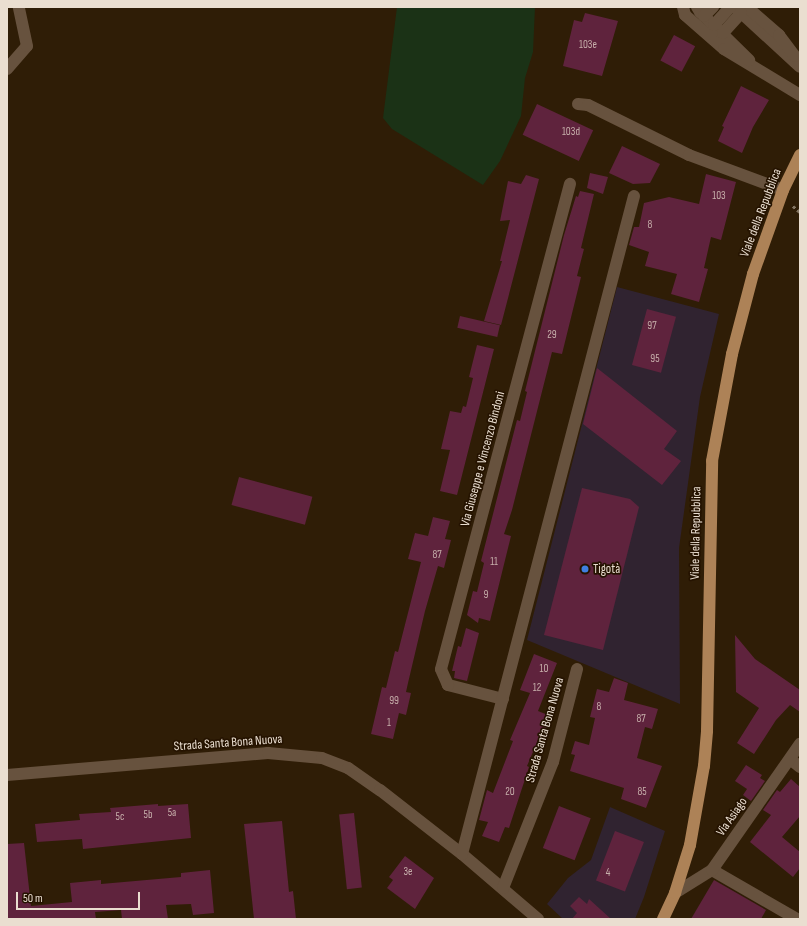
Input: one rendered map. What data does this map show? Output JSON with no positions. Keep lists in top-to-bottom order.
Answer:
{
  "streets": {
    "main road": ["Viale della Repubblica"],
    "street": ["Via Giuseppe e Vincenzo Bindoni", "Strada Santa Bona Nuova", "Via Asiago"]
  },
  "crossings": [
    ["Viale della Repubblica", "Via Asiago"]
  ],
  "places": ["Tigotà"],
  "house_numbers": [
    "103e",
    "103d",
    "103",
    "8",
    "97",
    "29",
    "95",
    "87",
    "11",
    "9",
    "10",
    "12",
    "99",
    "8",
    "87",
    "1",
    "20",
    "85",
    "5a",
    "5b",
    "5c",
    "3e",
    "4"
  ],
  "scale_bar": "50 m"
}
